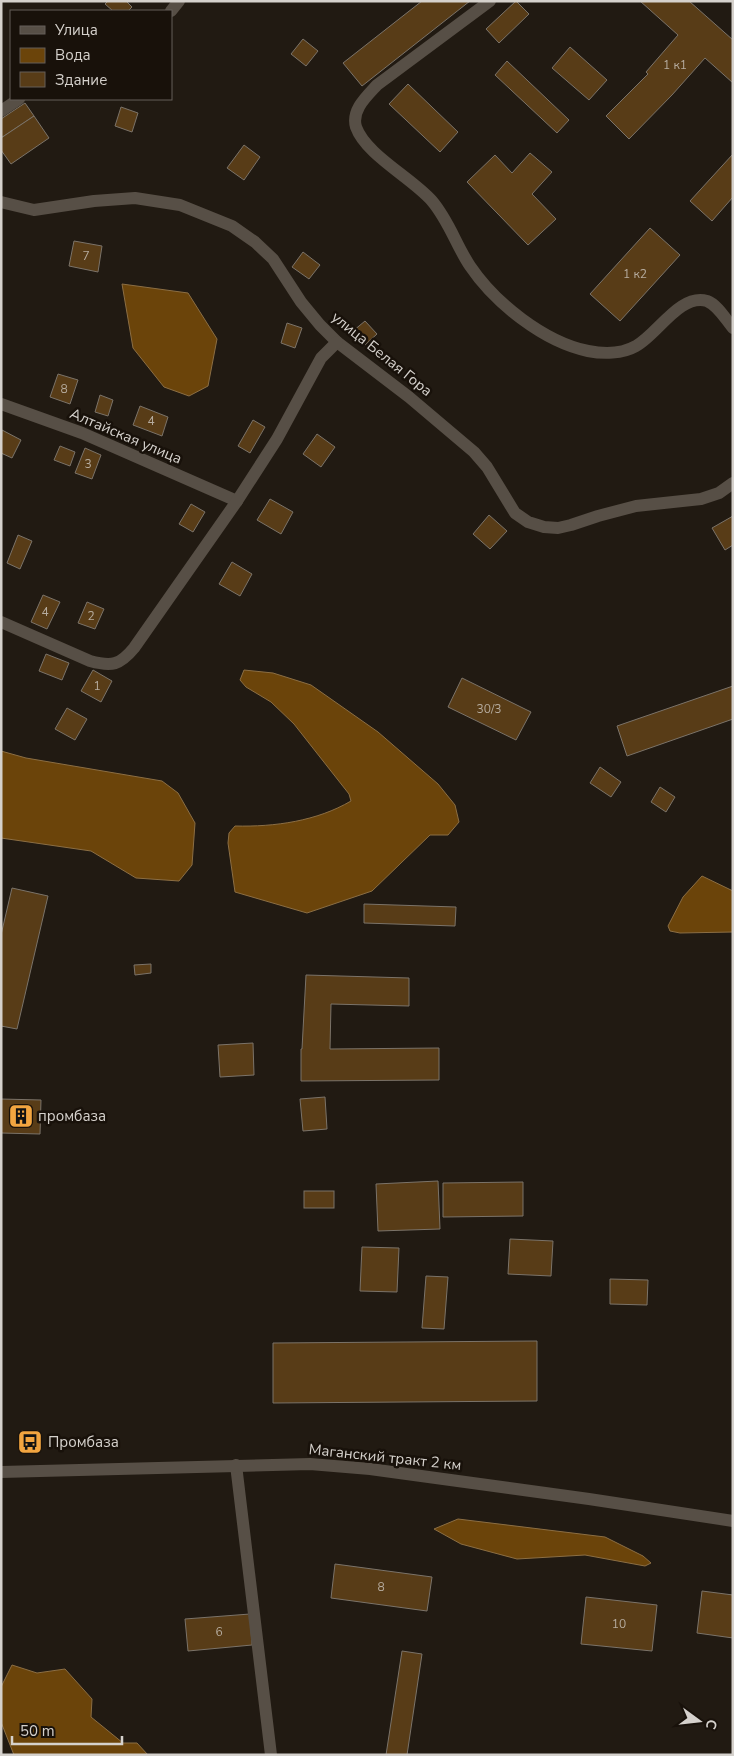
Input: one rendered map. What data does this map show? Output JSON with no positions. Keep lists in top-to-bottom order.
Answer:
{
  "streets": {
    "street": ["улица Белая Гора", "Алтайская улица", "Маганский тракт 2 км"]
  },
  "places": {
    "building": ["промбаза"],
    "bus stop": ["Промбаза"]
  },
  "house_numbers": [
    "1 к1",
    "7",
    "1 к2",
    "8",
    "4",
    "3",
    "4",
    "2",
    "1",
    "30/3",
    "8",
    "10",
    "6"
  ],
  "legend": ["Улица", "Вода", "Здание"],
  "scale_bar": "50 m",
  "north": "right"
}
